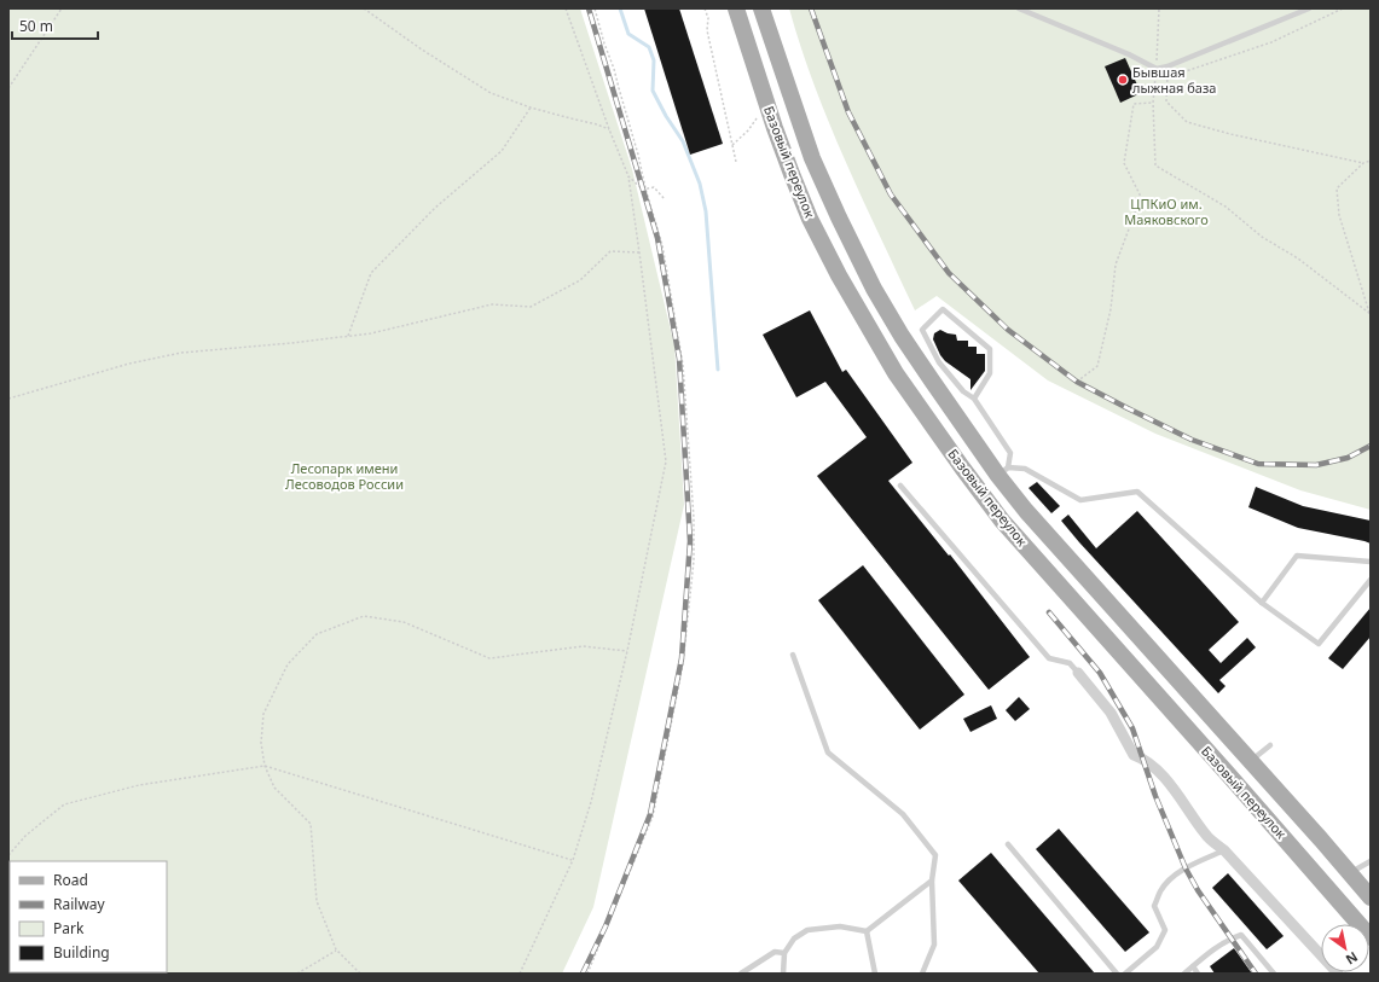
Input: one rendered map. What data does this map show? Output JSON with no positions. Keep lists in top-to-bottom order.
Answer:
{
  "streets": {
    "main road": ["Базовый переулок"]
  },
  "parks": ["ЦПКиО им. Маяковского", "Лесопарк имени Лесоводов России"],
  "places": ["Бывшая лыжная база"],
  "legend": [
    "Road",
    "Railway",
    "Park",
    "Building"
  ],
  "scale_bar": "50 m",
  "north": "bottom right"
}
